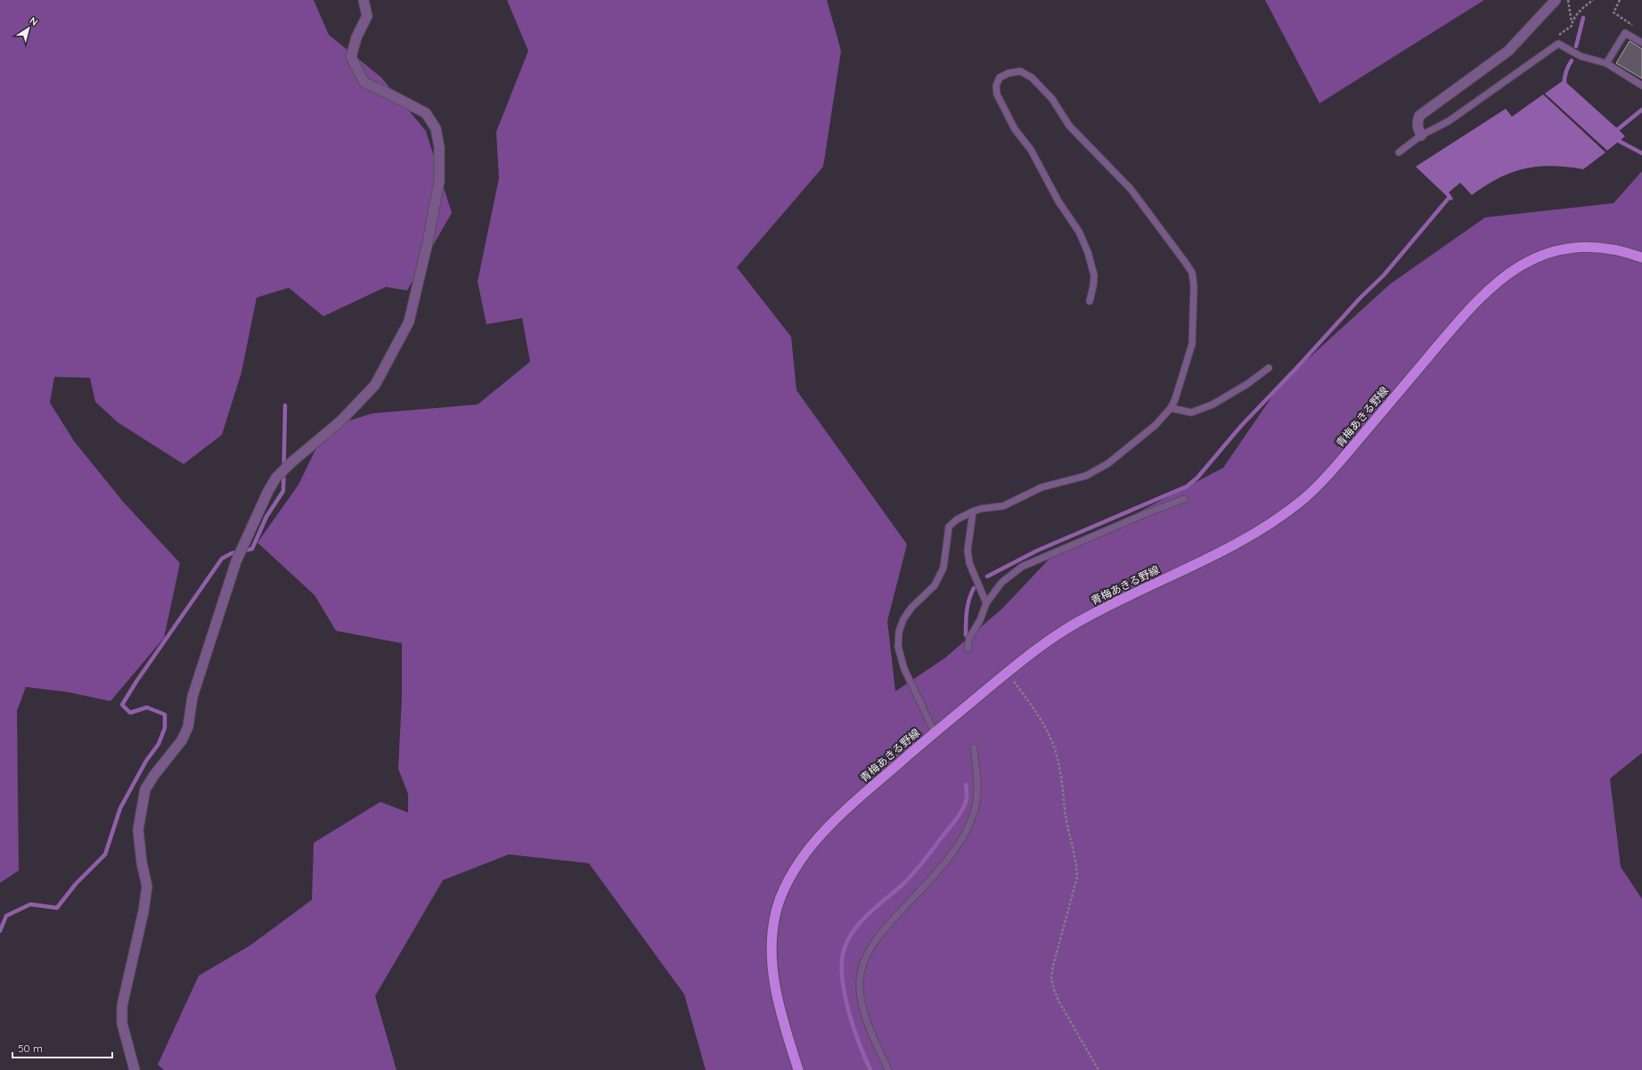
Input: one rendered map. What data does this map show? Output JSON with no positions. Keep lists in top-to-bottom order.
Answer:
{
  "streets": {
    "main road": ["青梅あきる野線"]
  },
  "scale_bar": "50 m",
  "north": "top right"
}
